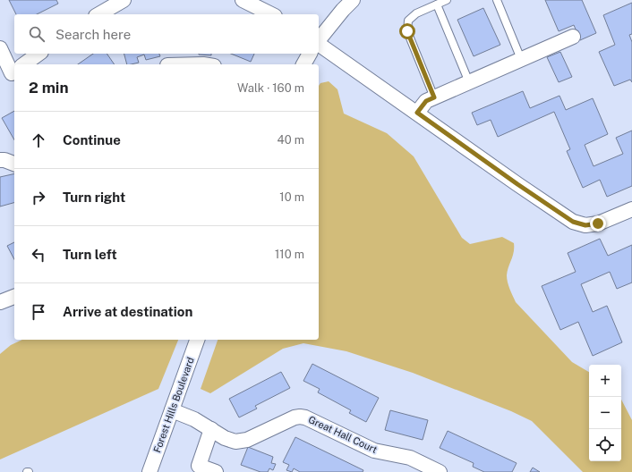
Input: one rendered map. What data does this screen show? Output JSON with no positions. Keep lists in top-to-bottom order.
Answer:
{
  "streets": {
    "street": ["Forest Hills Boulevard", "Great Hall Court"]
  },
  "crossings": [
    ["Forest Hills Boulevard", "Great Hall Court"]
  ],
  "page": {
    "search": "Search here",
    "heading": ["2 min", "Walk · 160 m"],
    "list": [
      ["Continue", "40 m"],
      ["Turn right", "10 m"],
      ["Turn left", "110 m"],
      "Arrive at destination"
    ],
    "map_buttons": ["+", "−"]
  }
}
